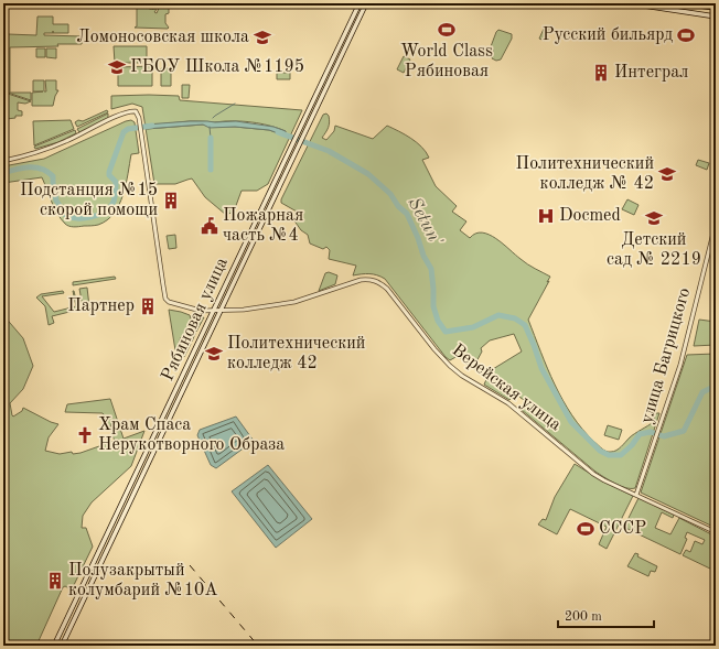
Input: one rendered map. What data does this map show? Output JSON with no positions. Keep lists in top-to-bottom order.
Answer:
{
  "streets": {
    "main road": ["Рябиновая улица"],
    "street": ["улица Багрицкого", "Верейская улица"]
  },
  "crossings": [
    ["Рябиновая улица", "Верейская улица"],
    ["улица Багрицкого", "Верейская улица"]
  ],
  "water": ["Setun'"],
  "places": {
    "sports": ["World Class Рябиновая", "Русский бильярд", "СССР"],
    "school or university": [
      "Ломоносовская школа",
      "ГБОУ Школа №1195",
      "Политехнический колледж № 42",
      "Детский сад № 2219",
      "Политехнический колледж 42"
    ],
    "building": [
      "Интеграл",
      "Подстанция №15 скорой помощи",
      "Партнер",
      "Полузакрытый колумбарий №10А"
    ],
    "hospital": ["Docmed"],
    "public building": ["Пожарная часть №4"],
    "church": ["Храм Спаса Нерукотворного Образа"]
  },
  "scale_bar": "200 m"
}
